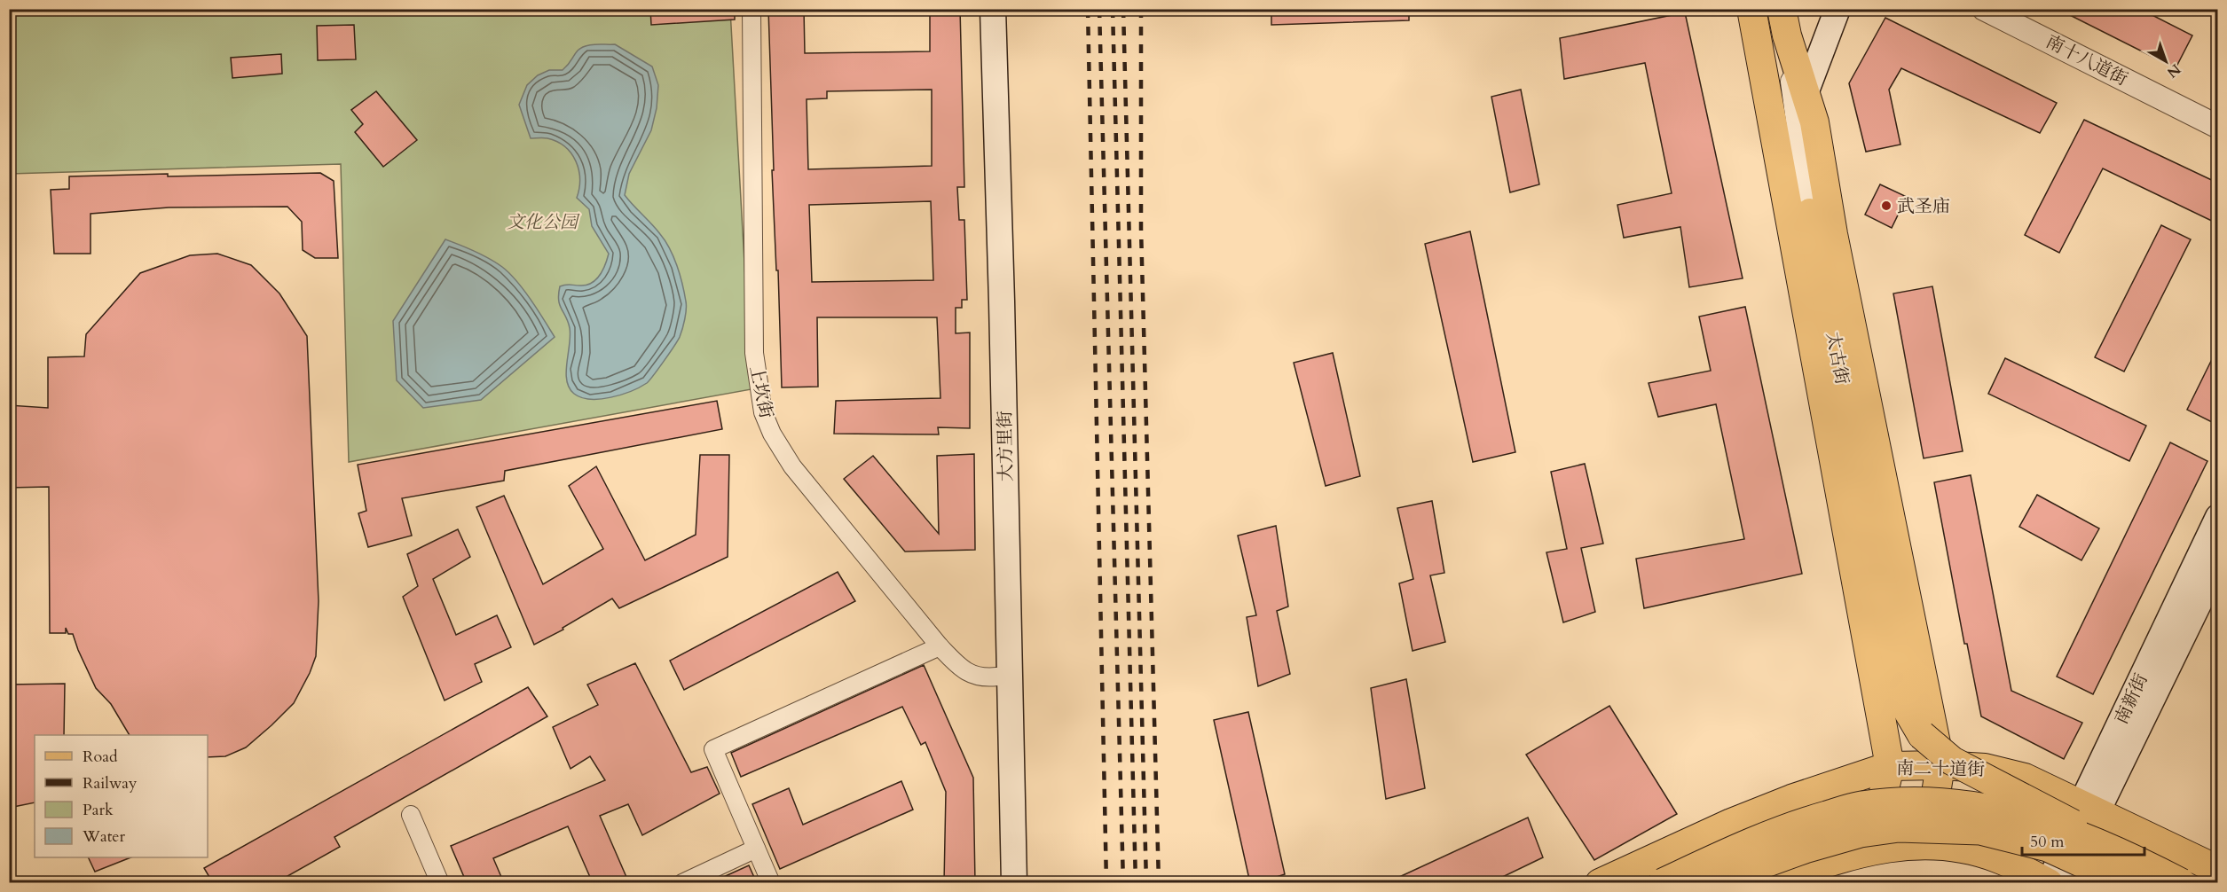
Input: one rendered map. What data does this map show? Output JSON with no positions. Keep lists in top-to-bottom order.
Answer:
{
  "streets": {
    "main road": [
      "太古街",
      "大方里街",
      "南新街",
      "南二十道街"
    ],
    "street": ["南十八道街", "上坎街"]
  },
  "crossings": [
    ["太古街", "南二十道街"],
    ["上坎街", "大方里街"],
    ["南新街", "南二十道街"]
  ],
  "parks": ["文化公园"],
  "places": ["武圣庙"],
  "legend": [
    "Road",
    "Railway",
    "Park",
    "Water"
  ],
  "scale_bar": "50 m",
  "north": "bottom right"
}
